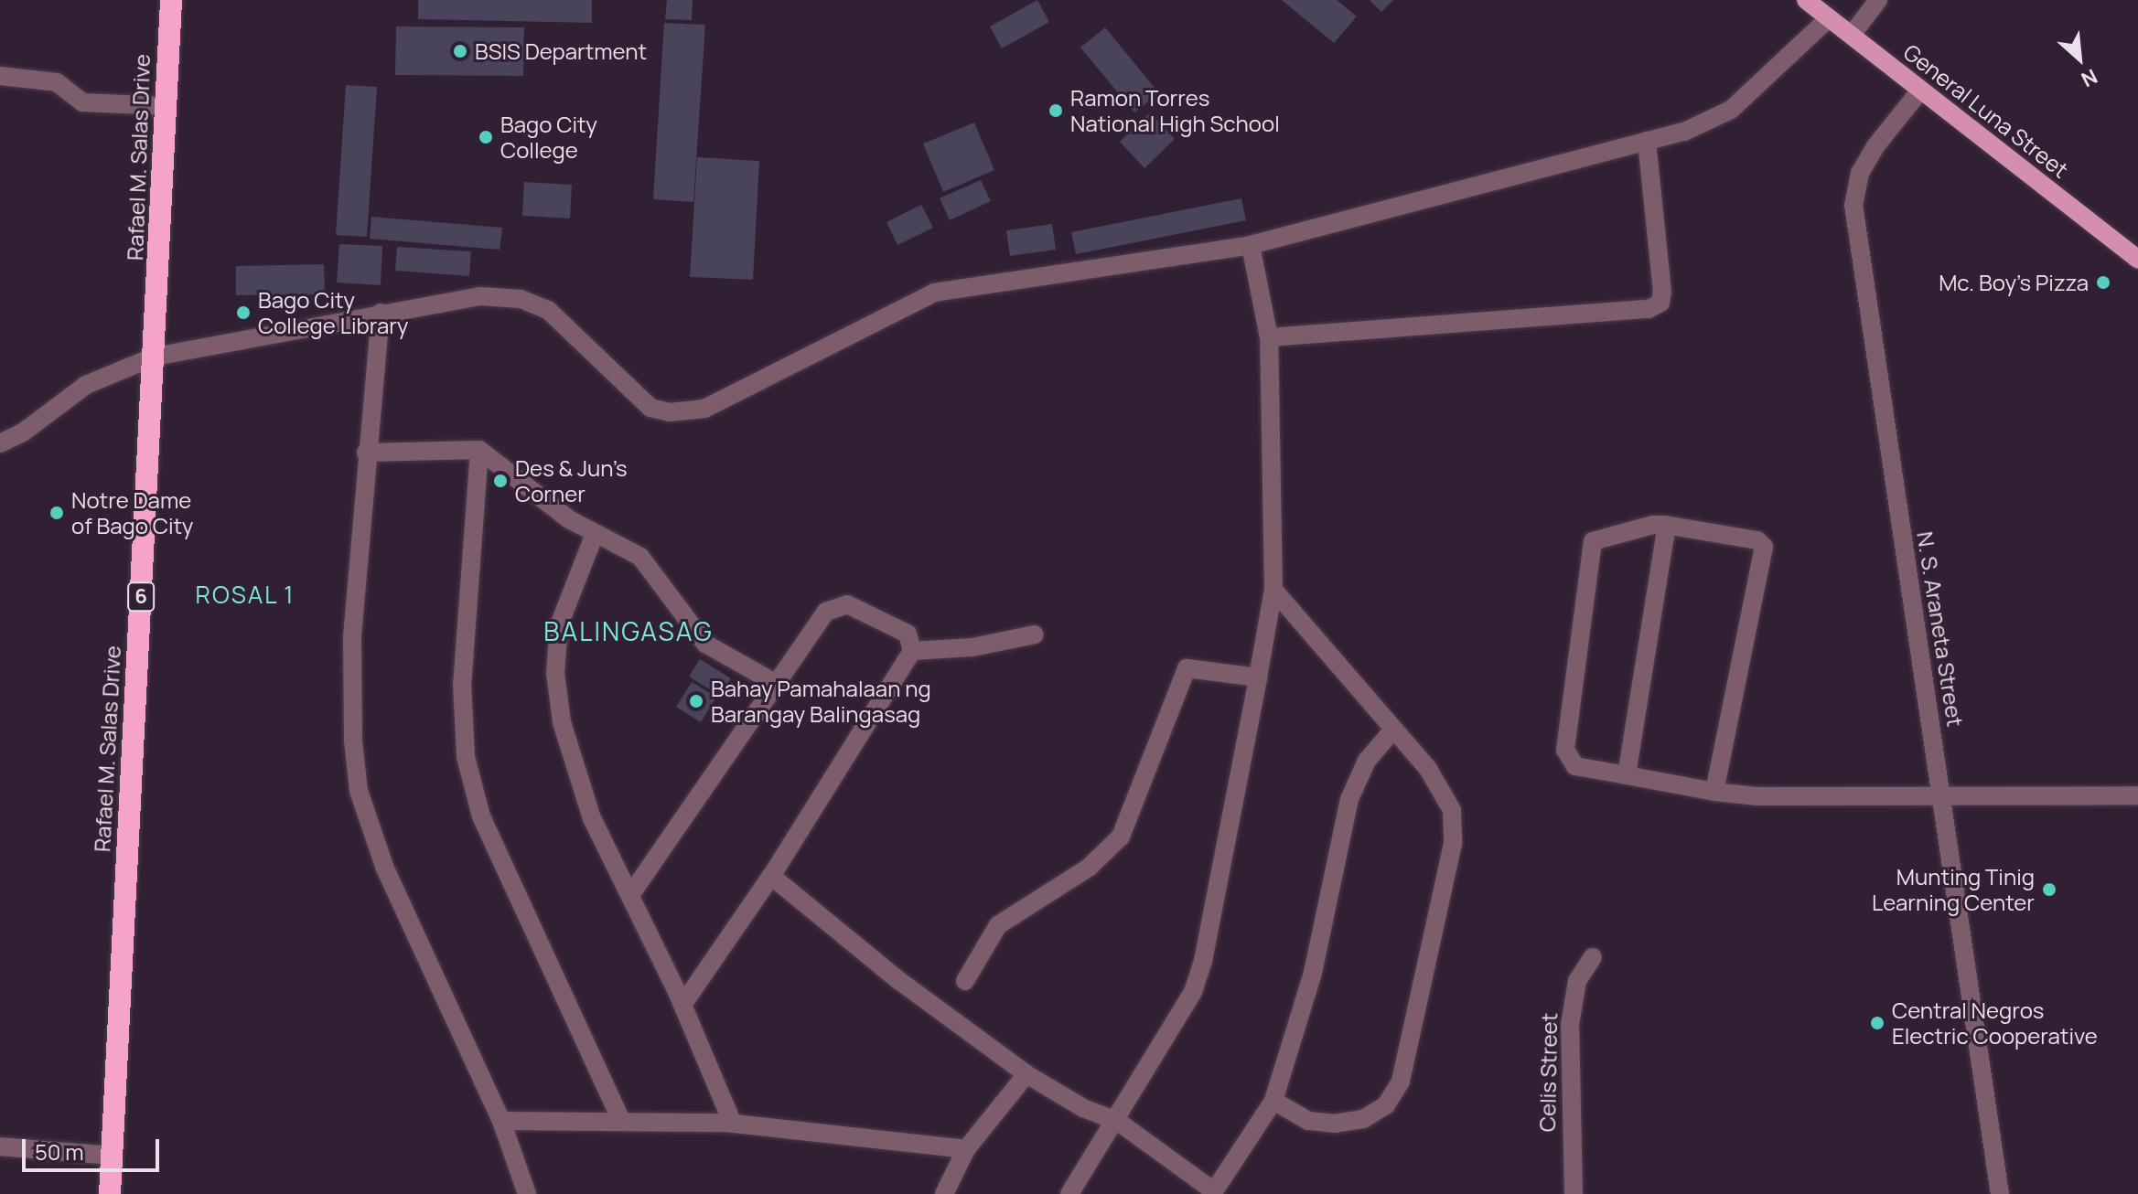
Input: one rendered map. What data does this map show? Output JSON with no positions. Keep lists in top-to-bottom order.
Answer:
{
  "streets": {
    "highway": ["Rafael M. Salas Drive", "6"],
    "main road": ["General Luna Street"],
    "street": ["N. S. Araneta Street", "Celis Street"]
  },
  "crossings": [
    ["General Luna Street", "N. S. Araneta Street"]
  ],
  "districts": ["ROSAL 1", "BALINGASAG"],
  "places": [
    "BSIS Department",
    "Ramon Torres National High School",
    "Bago City College",
    "Mc. Boy's Pizza",
    "Bago City College Library",
    "Des & Jun’s Corner",
    "Notre Dame of Bago City",
    "Bahay Pamahalaan ng Barangay Balingasag",
    "Munting Tinig Learning Center",
    "Central Negros Electric Cooperative"
  ],
  "scale_bar": "50 m",
  "north": "bottom right"
}
